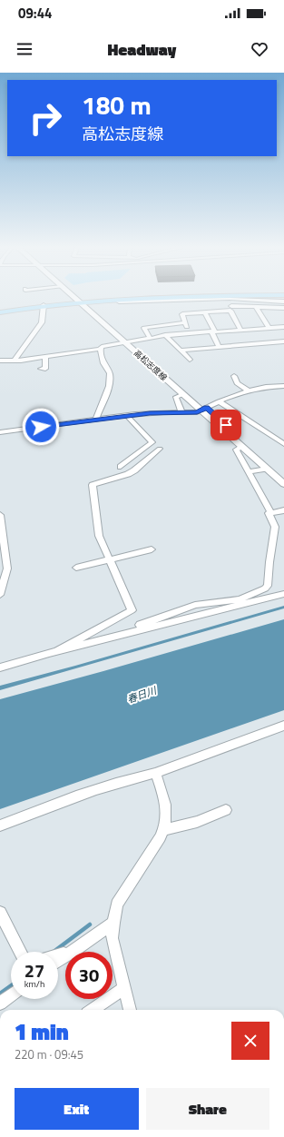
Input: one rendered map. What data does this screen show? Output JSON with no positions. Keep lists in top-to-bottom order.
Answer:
{
  "streets": {
    "main road": ["高松志度線"]
  },
  "water": ["春日川"],
  "page": {
    "status": "09:44",
    "header": "Headway",
    "turn": ["180 m", "高松志度線"],
    "speed": "27 km/h",
    "limit": "30",
    "heading": ["1 min", "220 m · 09:45"],
    "buttons": ["Exit", "Share"]
  }
}
